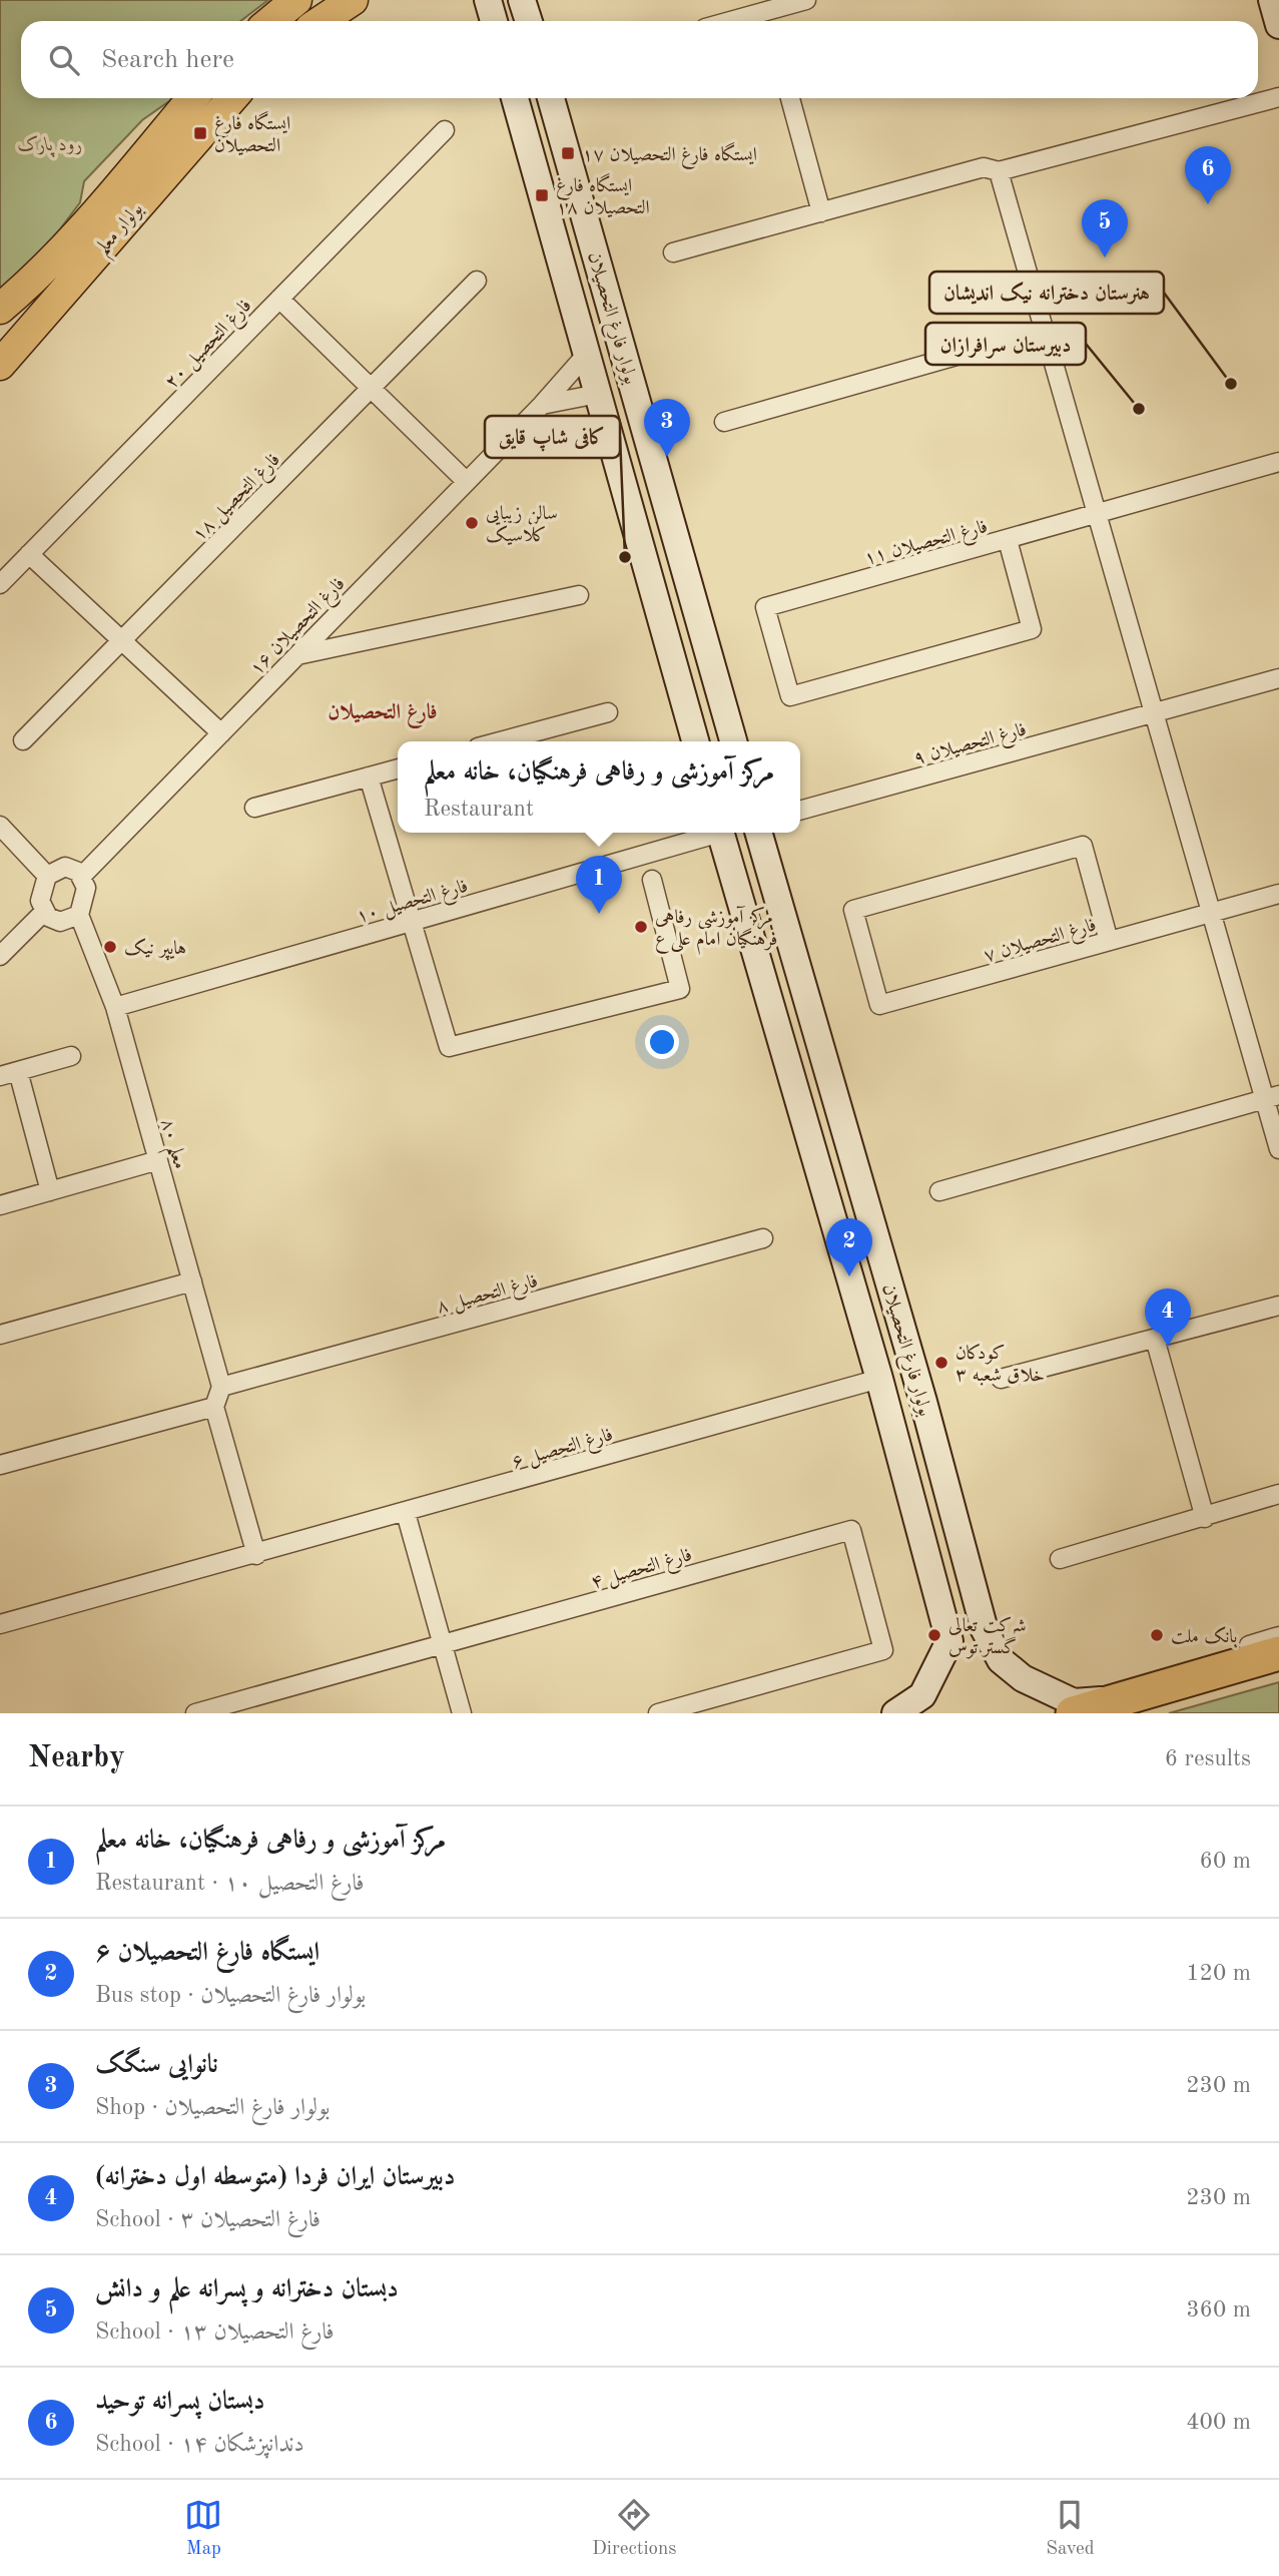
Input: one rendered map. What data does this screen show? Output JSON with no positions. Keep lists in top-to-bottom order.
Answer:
{
  "streets": {
    "main road": ["بولوار معلم", "بولوار فارغ التحصیلان"],
    "street": [
      "فارغ التحصیل ۲۰",
      "فارغ التحصیل ۱۸",
      "فارغ التحصیلان ۱۱",
      "فارغ التحصیلان ۱۶",
      "فارغ التحصیلان ۹",
      "فارغ التحصیل ۱۰",
      "فارغ التحصیلان ۷",
      "معلم ۸۰",
      "فارغ التحصیل ۸",
      "فارغ التحصیل ۶",
      "فارغ التحصیل ۴"
    ]
  },
  "crossings": [
    ["بولوار فارغ التحصیلان", "فارغ التحصیلان ۱۶"],
    ["بولوار فارغ التحصیلان", "فارغ التحصیل ۶"],
    ["فارغ التحصیلان ۱۶", "معلم ۸۰"],
    ["فارغ التحصیل ۱۰", "معلم ۸۰"],
    ["معلم ۸۰", "فارغ التحصیل ۸"]
  ],
  "districts": ["فارغ التحصیلان"],
  "parks": ["رود پارک"],
  "places": {
    "transit": ["ایستگاه فارغ التحصیلان", "ایستگاه فارغ التحصیلان ۱۷", "ایستگاه فارغ التحصیلان ۱۸"],
    "other": [
      "هنرستان دخترانه نیک اندیشان",
      "دبیرستان سرافرازان",
      "سالن زیبایی کلاسیک",
      "کافی شاپ قایق",
      "مرکز آموزشی رفاهی فرهنگیان امام علی ع",
      "هایپر نیک",
      "کودکان خلاق شعبه ۳",
      "شرکت تعالی گستر توس",
      "بانک ملت"
    ]
  },
  "page": {
    "search": "Search here",
    "pins": [
      "6",
      "5",
      "3",
      "1",
      "2",
      "4"
    ],
    "popup": ["مرکز آموزشی و رفاهی فرهنگیان، خانه معلم", "Restaurant"],
    "heading": ["Nearby", "6 results"],
    "list": [
      {
        "mark": "1",
        "name": "مرکز آموزشی و رفاهی فرهنگیان، خانه معلم",
        "note": "Restaurant · فارغ التحصیل ۱۰",
        "value": "60 m"
      },
      {
        "mark": "2",
        "name": "ایستگاه فارغ التحصیلان ۶",
        "note": "Bus stop · بولوار فارغ التحصیلان",
        "value": "120 m"
      },
      {
        "mark": "3",
        "name": "نانوایی سنگک",
        "note": "Shop · بولوار فارغ التحصیلان",
        "value": "230 m"
      },
      {
        "mark": "4",
        "name": "دبیرستان ایران فردا (متوسطه اول دخترانه)",
        "note": "School · فارغ التحصیلان ۳",
        "value": "230 m"
      },
      {
        "mark": "5",
        "name": "دبستان دخترانه و پسرانه علم و دانش",
        "note": "School · فارغ التحصیلان ۱۳",
        "value": "360 m"
      },
      {
        "mark": "6",
        "name": "دبستان پسرانه توحید",
        "note": "School · دندانپزشکان ۱۴",
        "value": "400 m"
      }
    ],
    "nav": ["Map", "Directions", "Saved"]
  }
}
